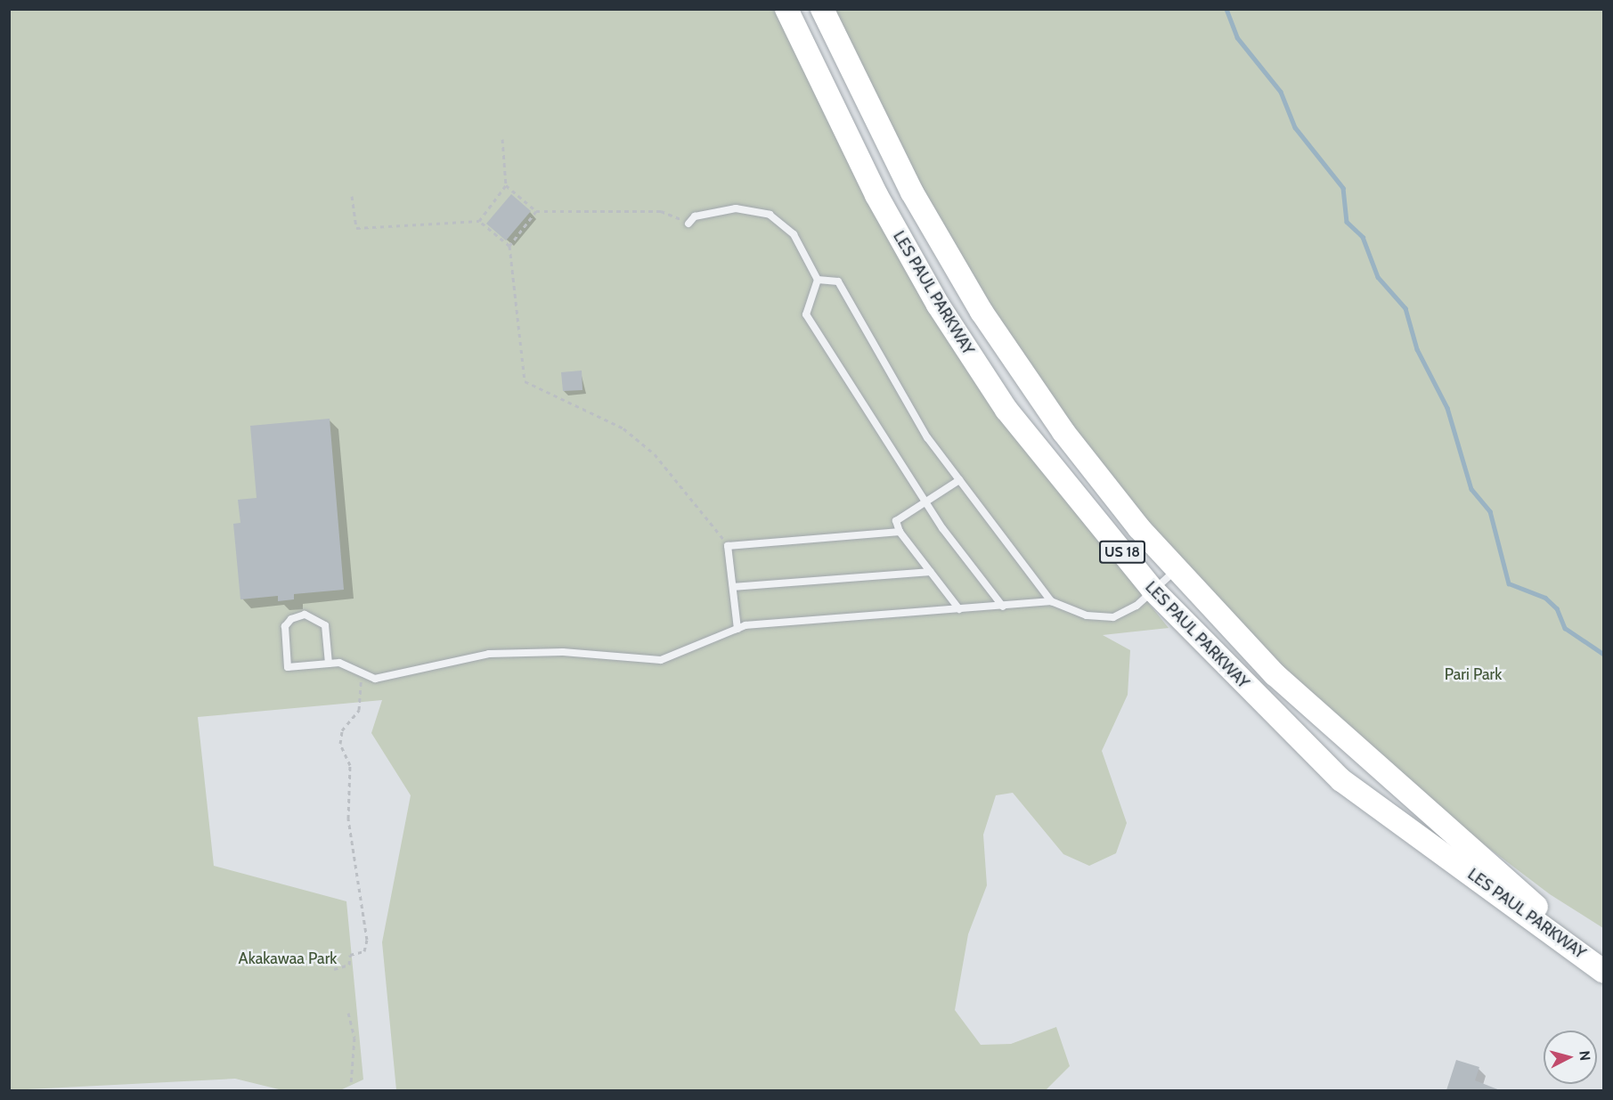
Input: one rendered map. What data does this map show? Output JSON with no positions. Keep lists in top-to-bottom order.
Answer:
{
  "streets": {
    "main road": ["LES PAUL PARKWAY", "US 18"]
  },
  "parks": ["Pari Park", "Akakawaa Park"],
  "north": "right"
}
